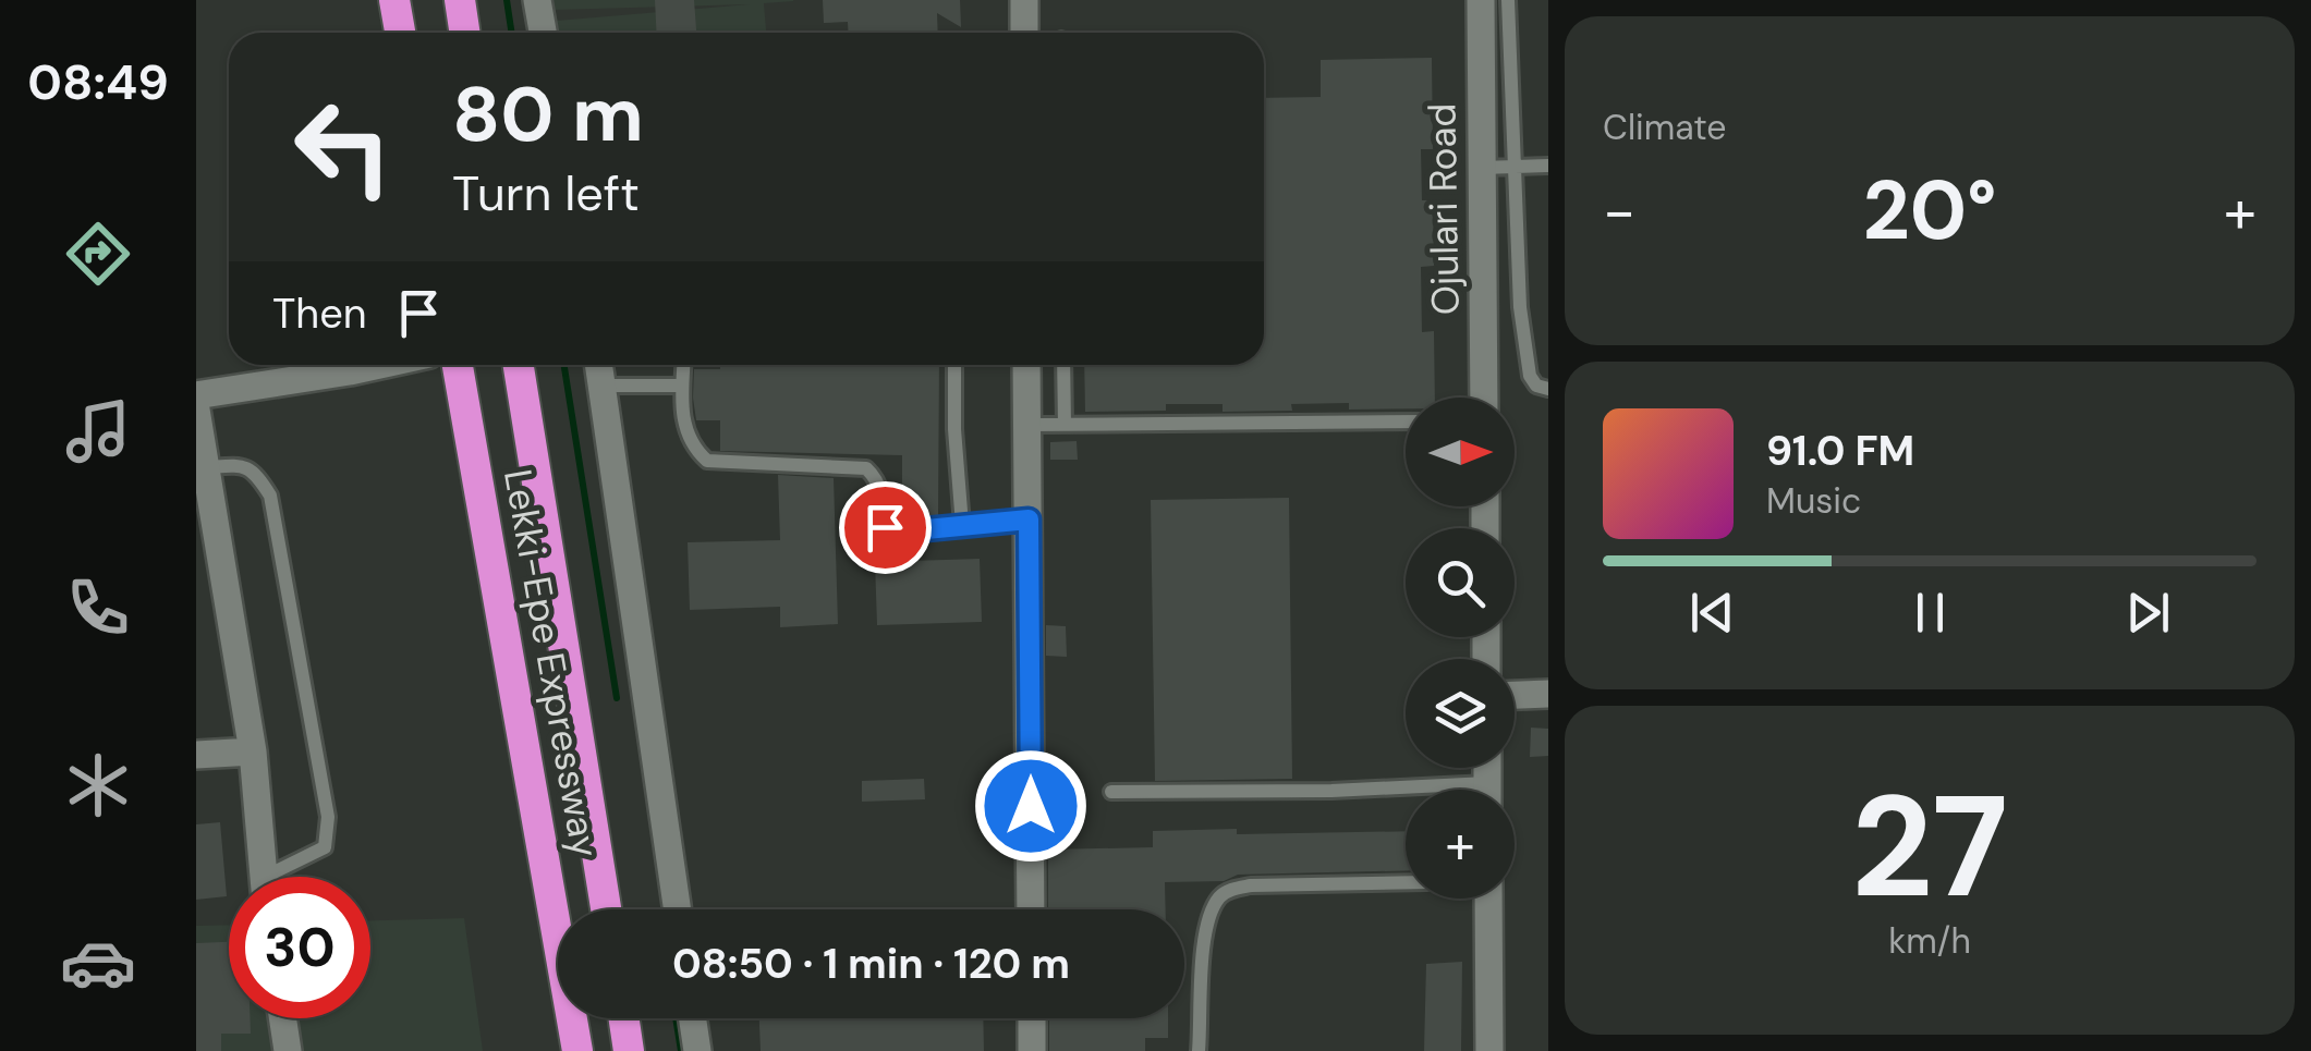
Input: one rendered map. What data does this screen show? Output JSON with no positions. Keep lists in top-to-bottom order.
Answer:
{
  "streets": {
    "highway": ["Lekki-Epe Expressway"],
    "street": ["Ojulari Road"]
  },
  "north": "right",
  "page": {
    "tabs": "08:49",
    "tile": [
      "Climate",
      ["27", "km/h"]
    ],
    "turn": ["80 m", "Turn left"],
    "heat": ["−", "20°", "+"],
    "then": "Then",
    "map_buttons": "+",
    "song": ["91.0 FM", "Music"],
    "limit": "30",
    "trip": "08:50 · 1 min · 120 m"
  }
}
